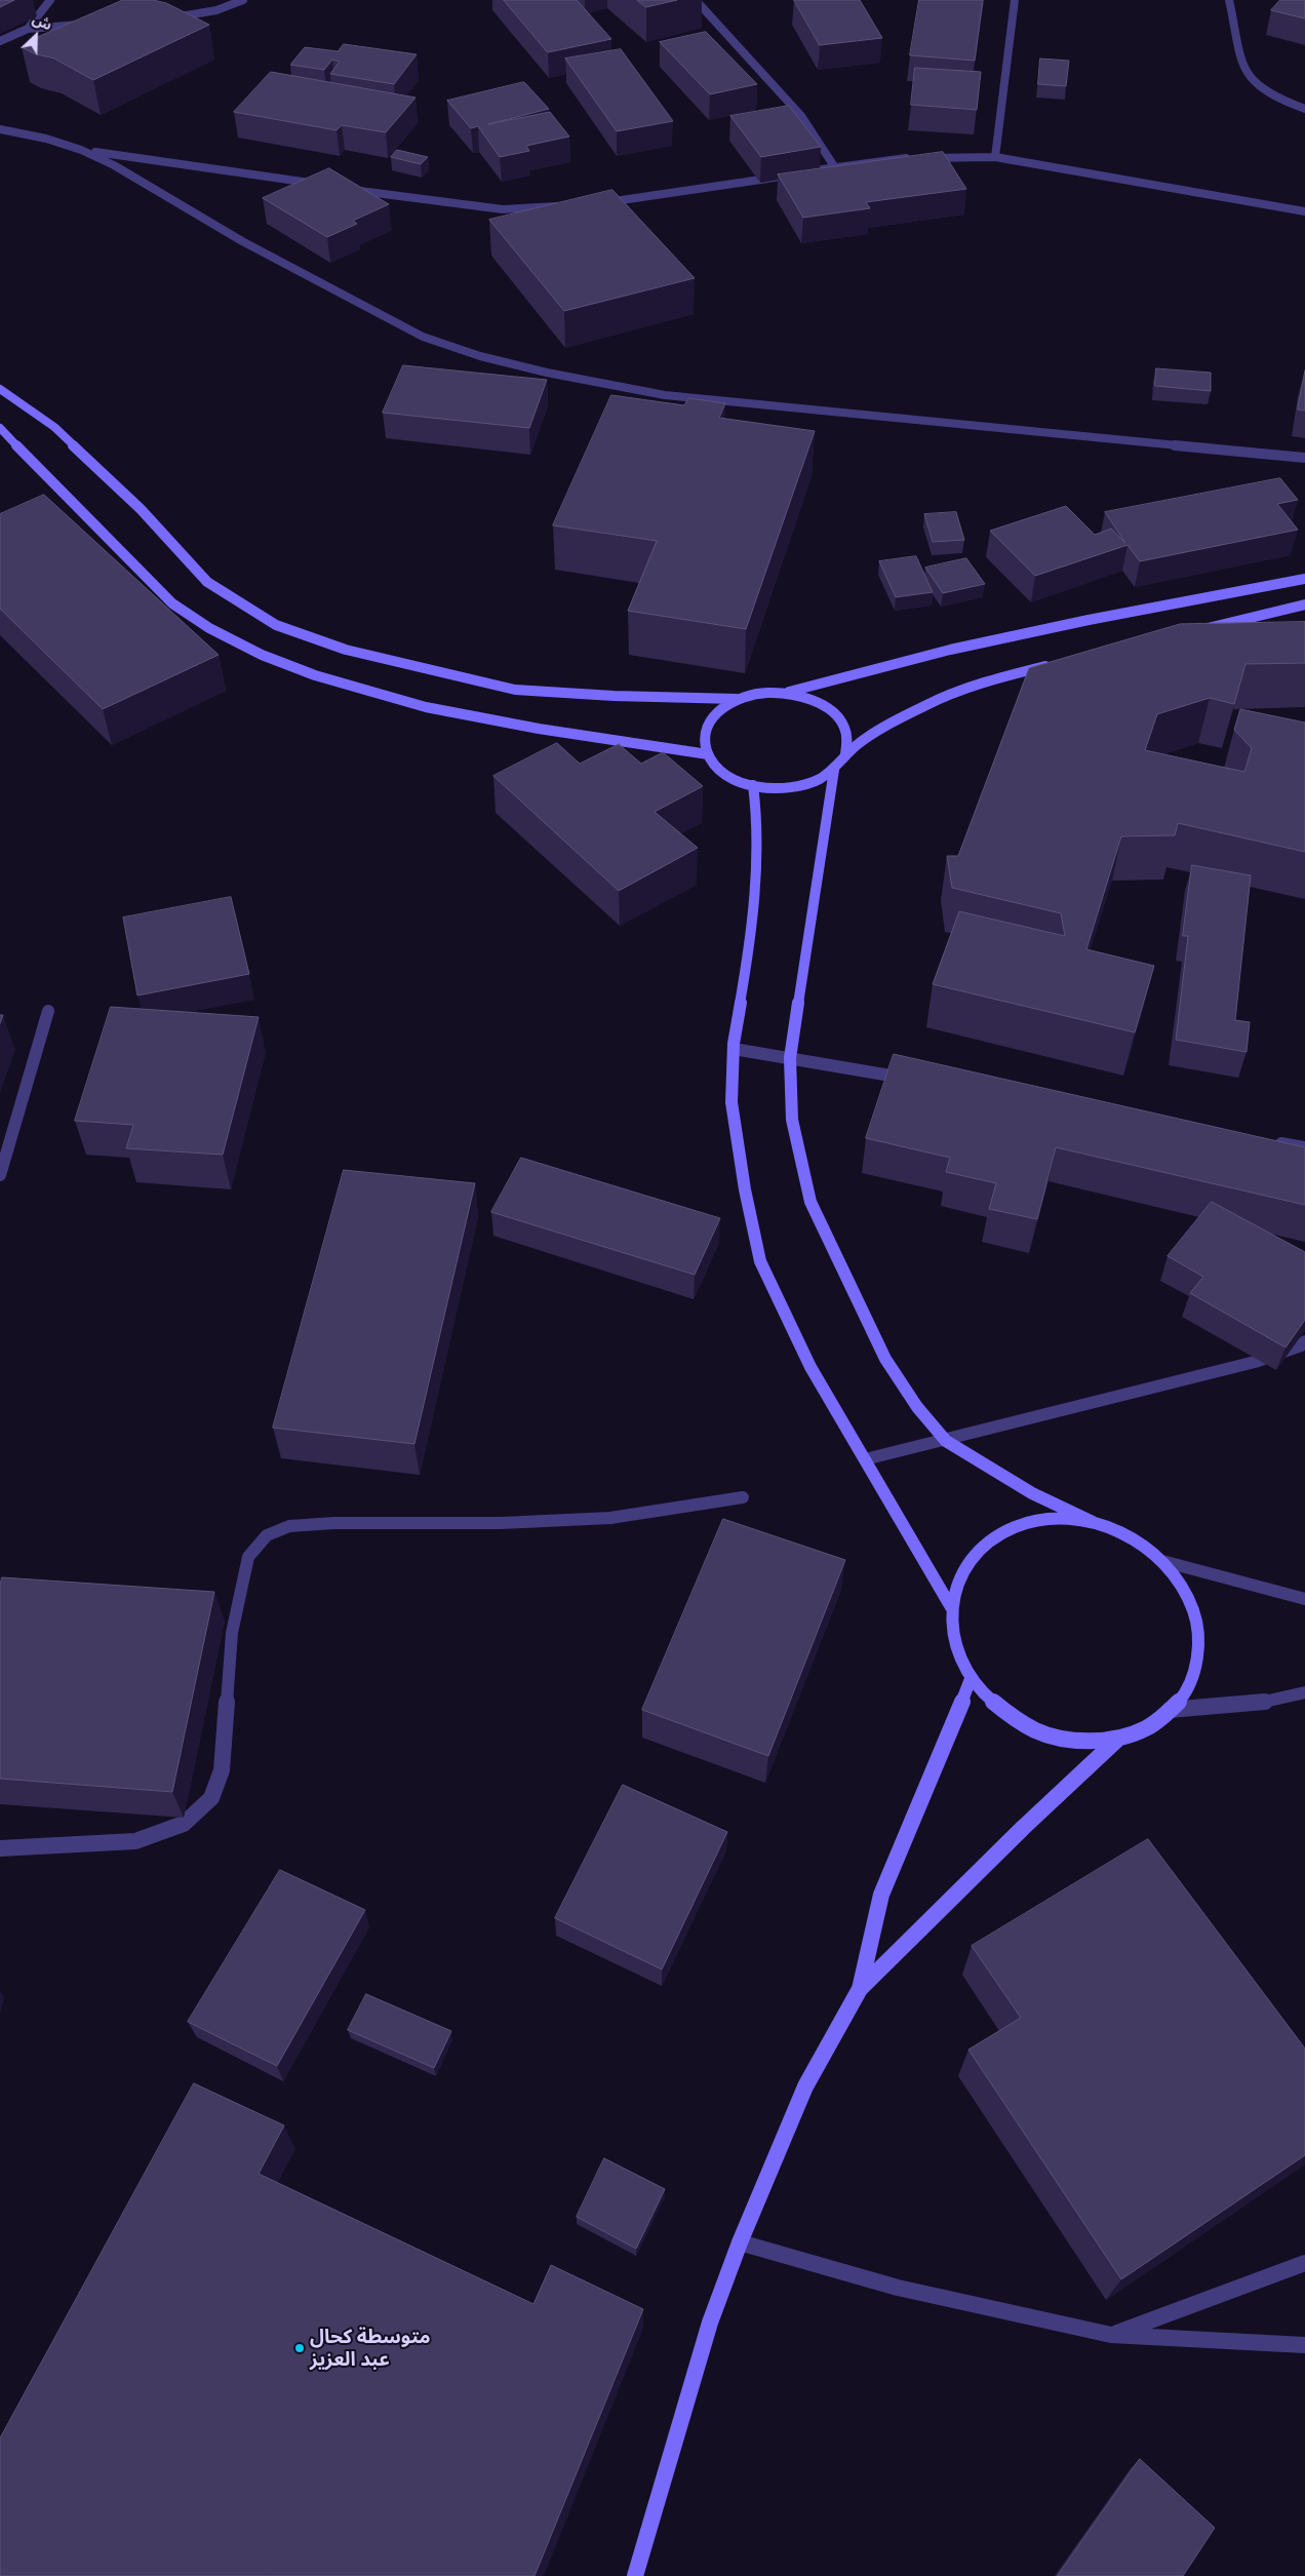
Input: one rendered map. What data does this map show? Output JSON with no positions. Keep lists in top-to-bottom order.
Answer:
{
  "places": ["متوسطة كحال عبد العزيز"],
  "north": "top right"
}
